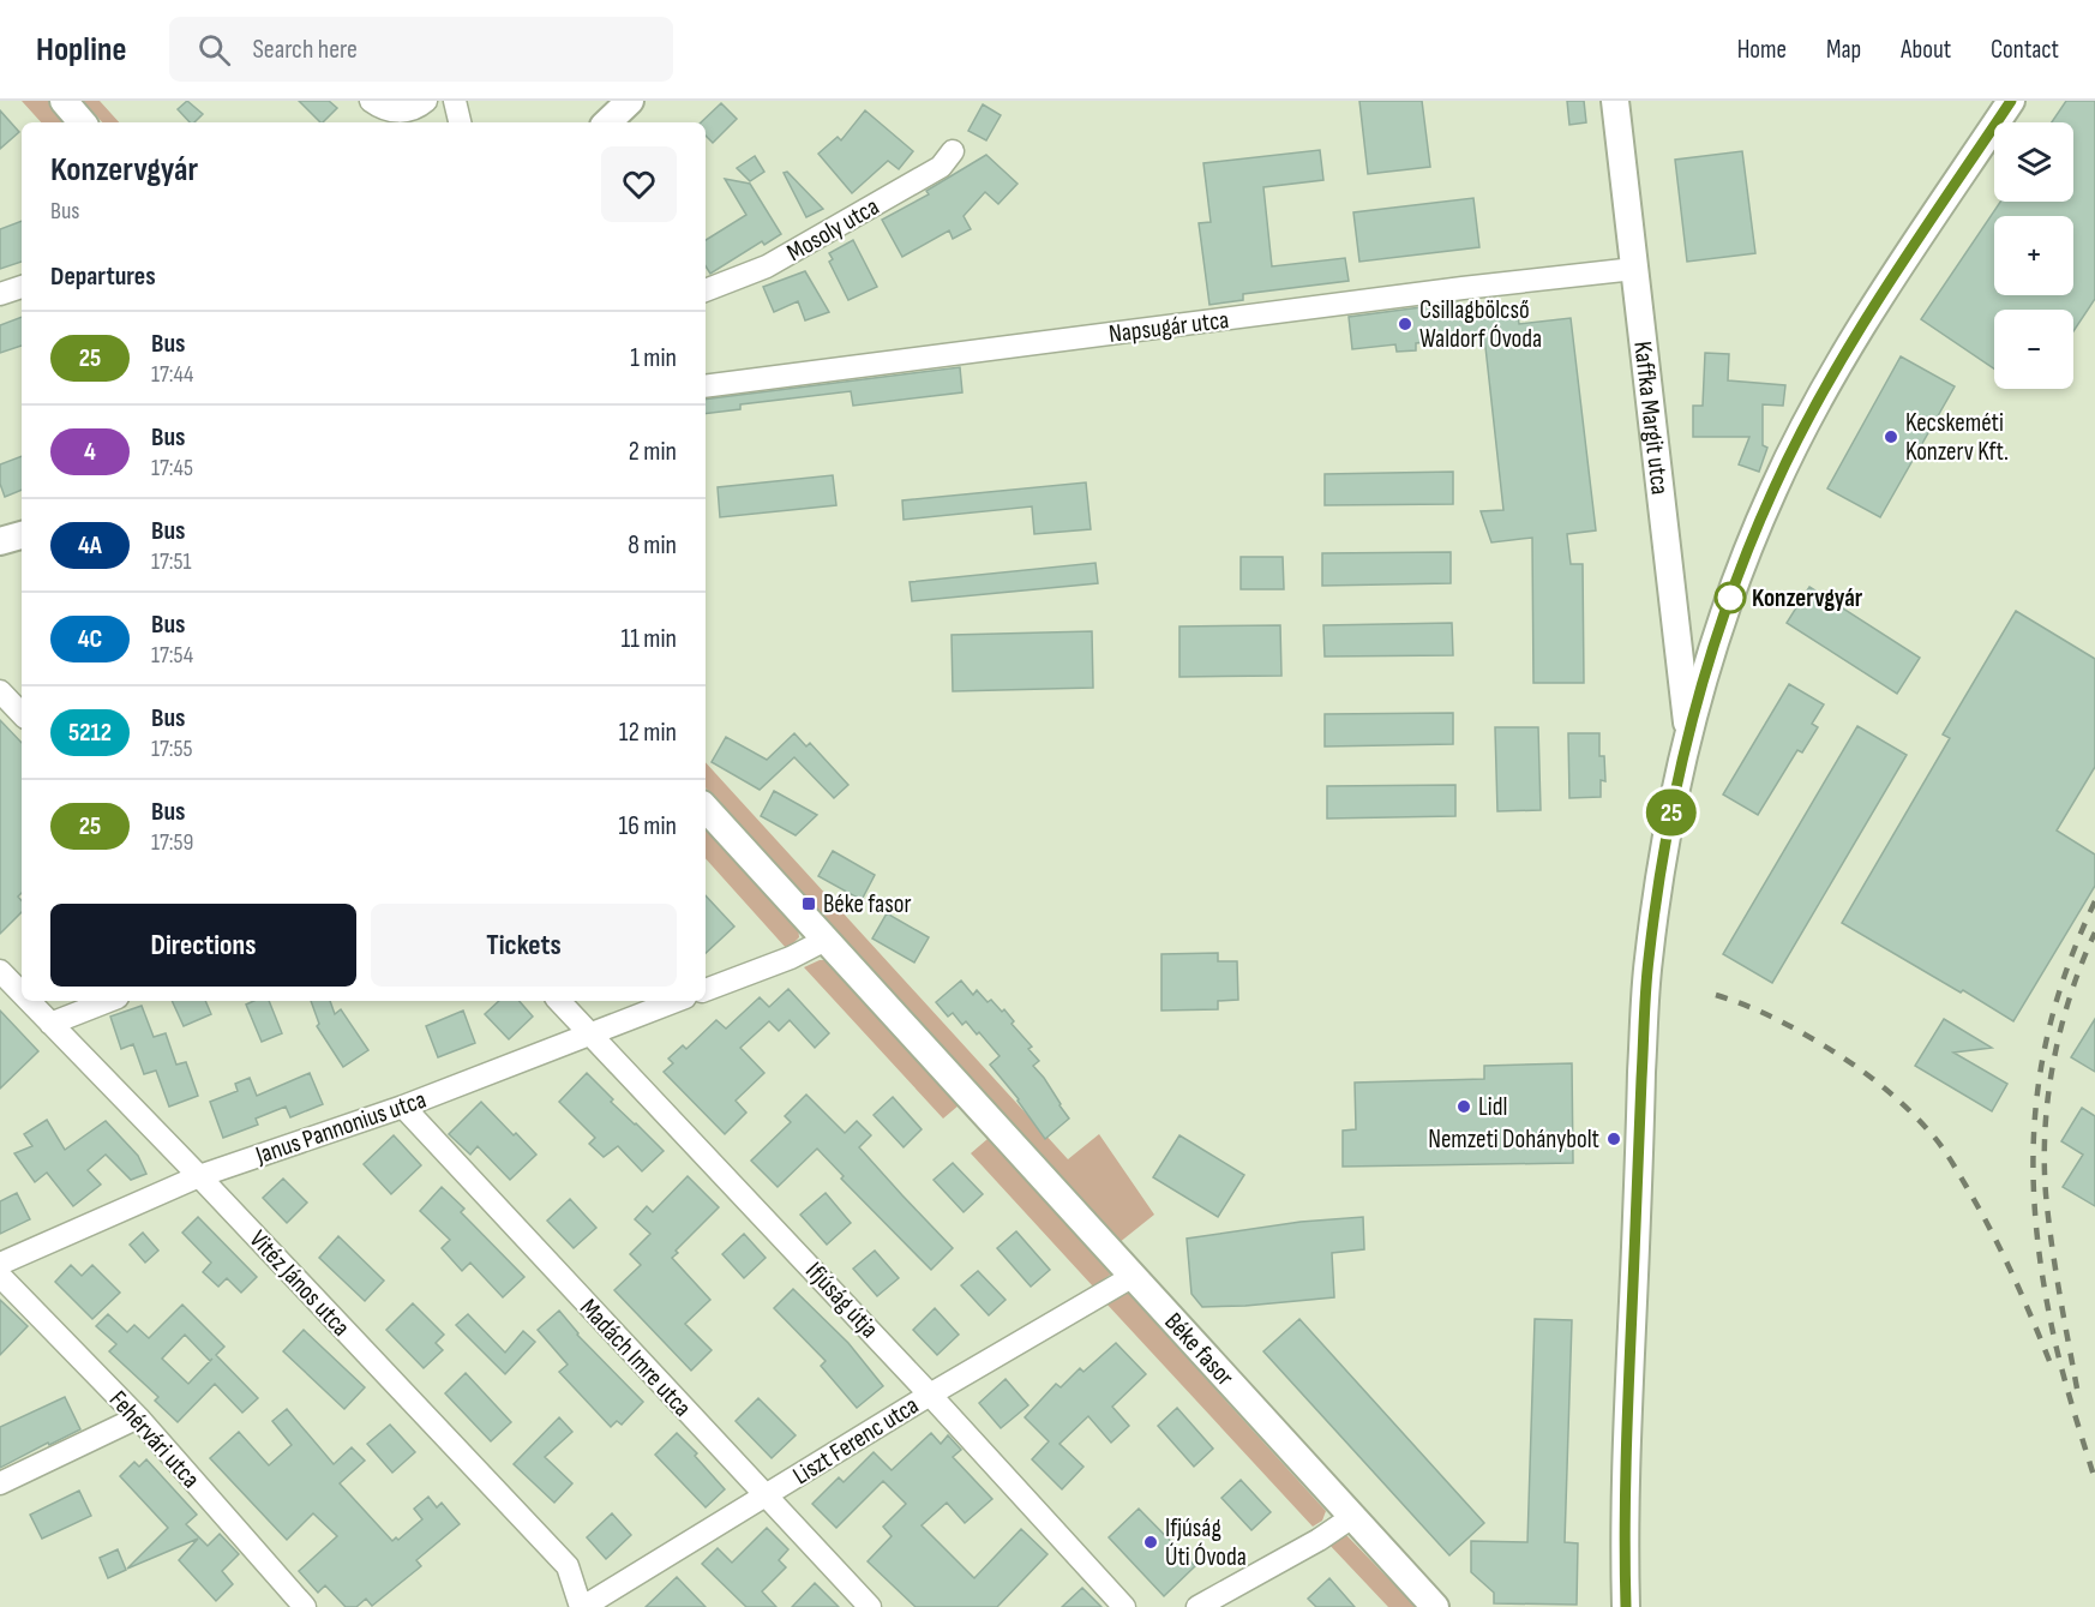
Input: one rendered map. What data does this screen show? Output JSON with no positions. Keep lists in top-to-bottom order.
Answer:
{
  "streets": {
    "street": [
      "Mosoly utca",
      "Napsugár utca",
      "Kaffka Margit utca",
      "Janus Pannonius utca",
      "Vitéz János utca",
      "Ifjúság útja",
      "Béke fasor",
      "Madách Imre utca",
      "Fehérvári utca",
      "Liszt Ferenc utca"
    ]
  },
  "crossings": [
    ["Napsugár utca", "Kaffka Margit utca"],
    ["Janus Pannonius utca", "Vitéz János utca"],
    ["Janus Pannonius utca", "Ifjúság útja"],
    ["Janus Pannonius utca", "Madách Imre utca"],
    ["Vitéz János utca", "Liszt Ferenc utca"],
    ["Ifjúság útja", "Liszt Ferenc utca"],
    ["Béke fasor", "Liszt Ferenc utca"],
    ["Madách Imre utca", "Liszt Ferenc utca"]
  ],
  "places": {
    "other": [
      "Csillagbölcső Waldorf Óvoda",
      "Kecskeméti Konzerv Kft.",
      "Konzervgyár",
      "Lidl",
      "Nemzeti Dohánybolt",
      "Ifjúság Úti Óvoda"
    ],
    "transit": ["Béke fasor"]
  },
  "lines": ["bus line 25"],
  "page": {
    "header": "Hopline",
    "search": "Search here",
    "nav": [
      "Home",
      "Map",
      "About",
      "Contact"
    ],
    "on_map": "25",
    "map_buttons": ["+", "−"],
    "heading": [
      ["Konzervgyár", "Bus"],
      "Departures"
    ],
    "list": [
      {
        "mark": "25",
        "name": "Bus",
        "note": "17:44",
        "value": "1 min"
      },
      {
        "mark": "4",
        "name": "Bus",
        "note": "17:45",
        "value": "2 min"
      },
      {
        "mark": "4A",
        "name": "Bus",
        "note": "17:51",
        "value": "8 min"
      },
      {
        "mark": "4C",
        "name": "Bus",
        "note": "17:54",
        "value": "11 min"
      },
      {
        "mark": "5212",
        "name": "Bus",
        "note": "17:55",
        "value": "12 min"
      },
      {
        "mark": "25",
        "name": "Bus",
        "note": "17:59",
        "value": "16 min"
      }
    ],
    "buttons": ["Directions", "Tickets"]
  }
}
